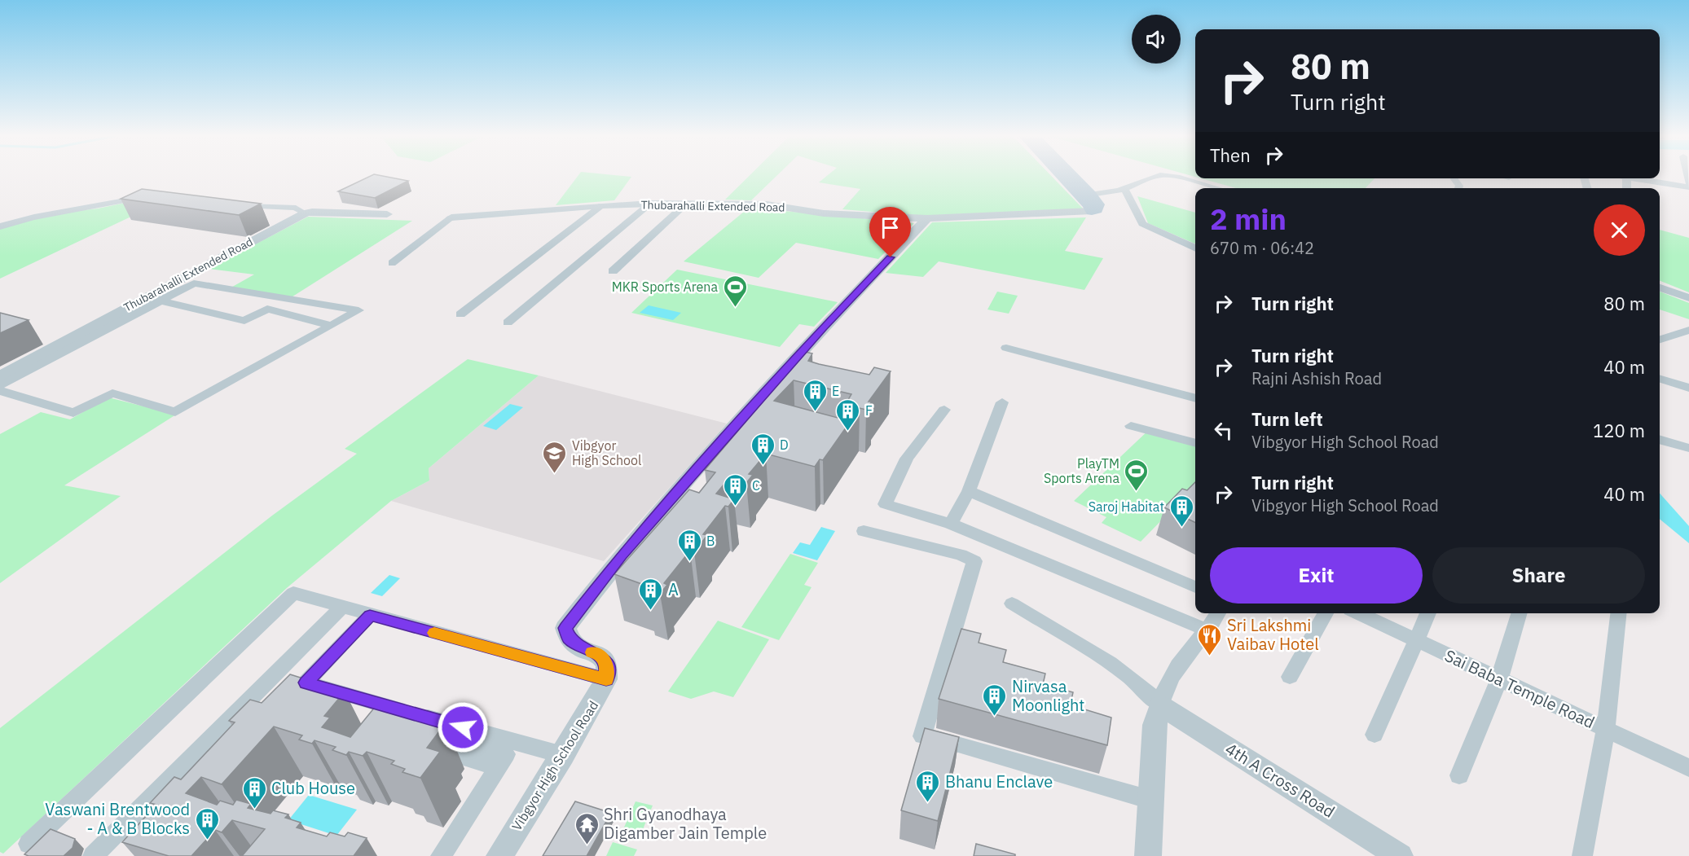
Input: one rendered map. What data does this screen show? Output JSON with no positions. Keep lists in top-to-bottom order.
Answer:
{
  "streets": {
    "street": [
      "Thubarahalli Extended Road",
      "Sai Baba Temple Road",
      "Vibgyor High School Road",
      "4th A Cross Road"
    ]
  },
  "places": {
    "sports": ["MKR Sports Arena", "PlayTM Sports Arena"],
    "building": [
      "E",
      "F",
      "D",
      "C",
      "Saroj Habitat",
      "B",
      "A",
      "Nirvasa Moonlight",
      "Bhanu Enclave",
      "Club House",
      "Vaswani Brentwood - A & B Blocks"
    ],
    "school or university": ["Vibgyor High School"],
    "restaurant": ["Sri Lakshmi Vaibav Hotel"],
    "temple": ["Shri Gyanodhaya Digamber Jain Temple"]
  },
  "page": {
    "turn": ["80 m", "Turn right"],
    "then": "Then",
    "heading": ["2 min", "670 m · 06:42"],
    "list": [
      {
        "name": "Turn right",
        "value": "80 m"
      },
      {
        "name": "Turn right",
        "note": "Rajni Ashish Road",
        "value": "40 m"
      },
      {
        "name": "Turn left",
        "note": "Vibgyor High School Road",
        "value": "120 m"
      },
      {
        "name": "Turn right",
        "note": "Vibgyor High School Road",
        "value": "40 m"
      }
    ],
    "buttons": ["Exit", "Share"]
  }
}
